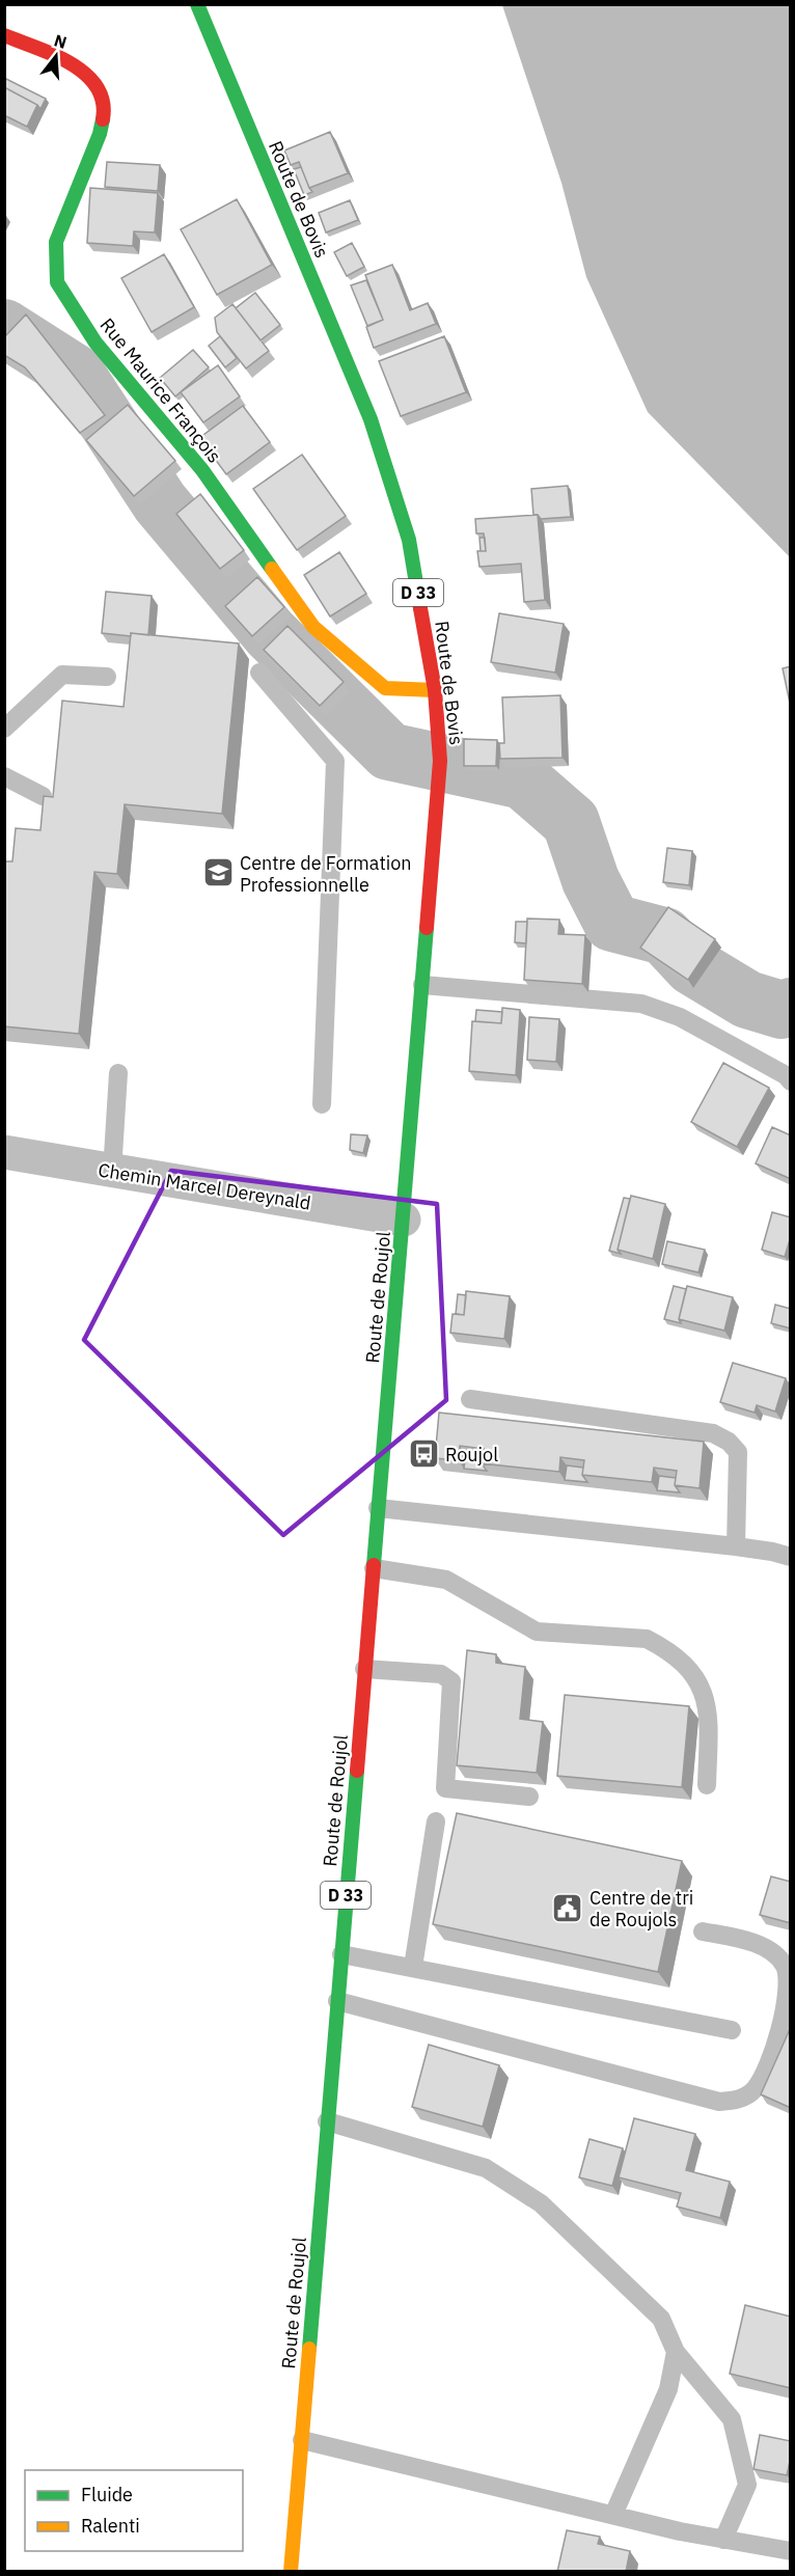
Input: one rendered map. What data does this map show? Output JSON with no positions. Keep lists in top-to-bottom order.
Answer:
{
  "streets": {
    "main road": [
      "Route de Bovis",
      "Rue Maurice François",
      "D 33",
      "Route de Roujol"
    ],
    "street": ["Chemin Marcel Dereynald"]
  },
  "crossings": [
    ["Route de Bovis", "Rue Maurice François"],
    ["Route de Bovis", "Chemin Marcel Dereynald"],
    ["Route de Bovis", "Route de Roujol"],
    ["Chemin Marcel Dereynald", "Route de Roujol"]
  ],
  "places": {
    "school or university": ["Centre de Formation Professionnelle"],
    "bus stop": ["Roujol"],
    "public building": ["Centre de tri de Roujols"]
  },
  "legend": ["Fluide", "Ralenti"],
  "north": "top"
}
